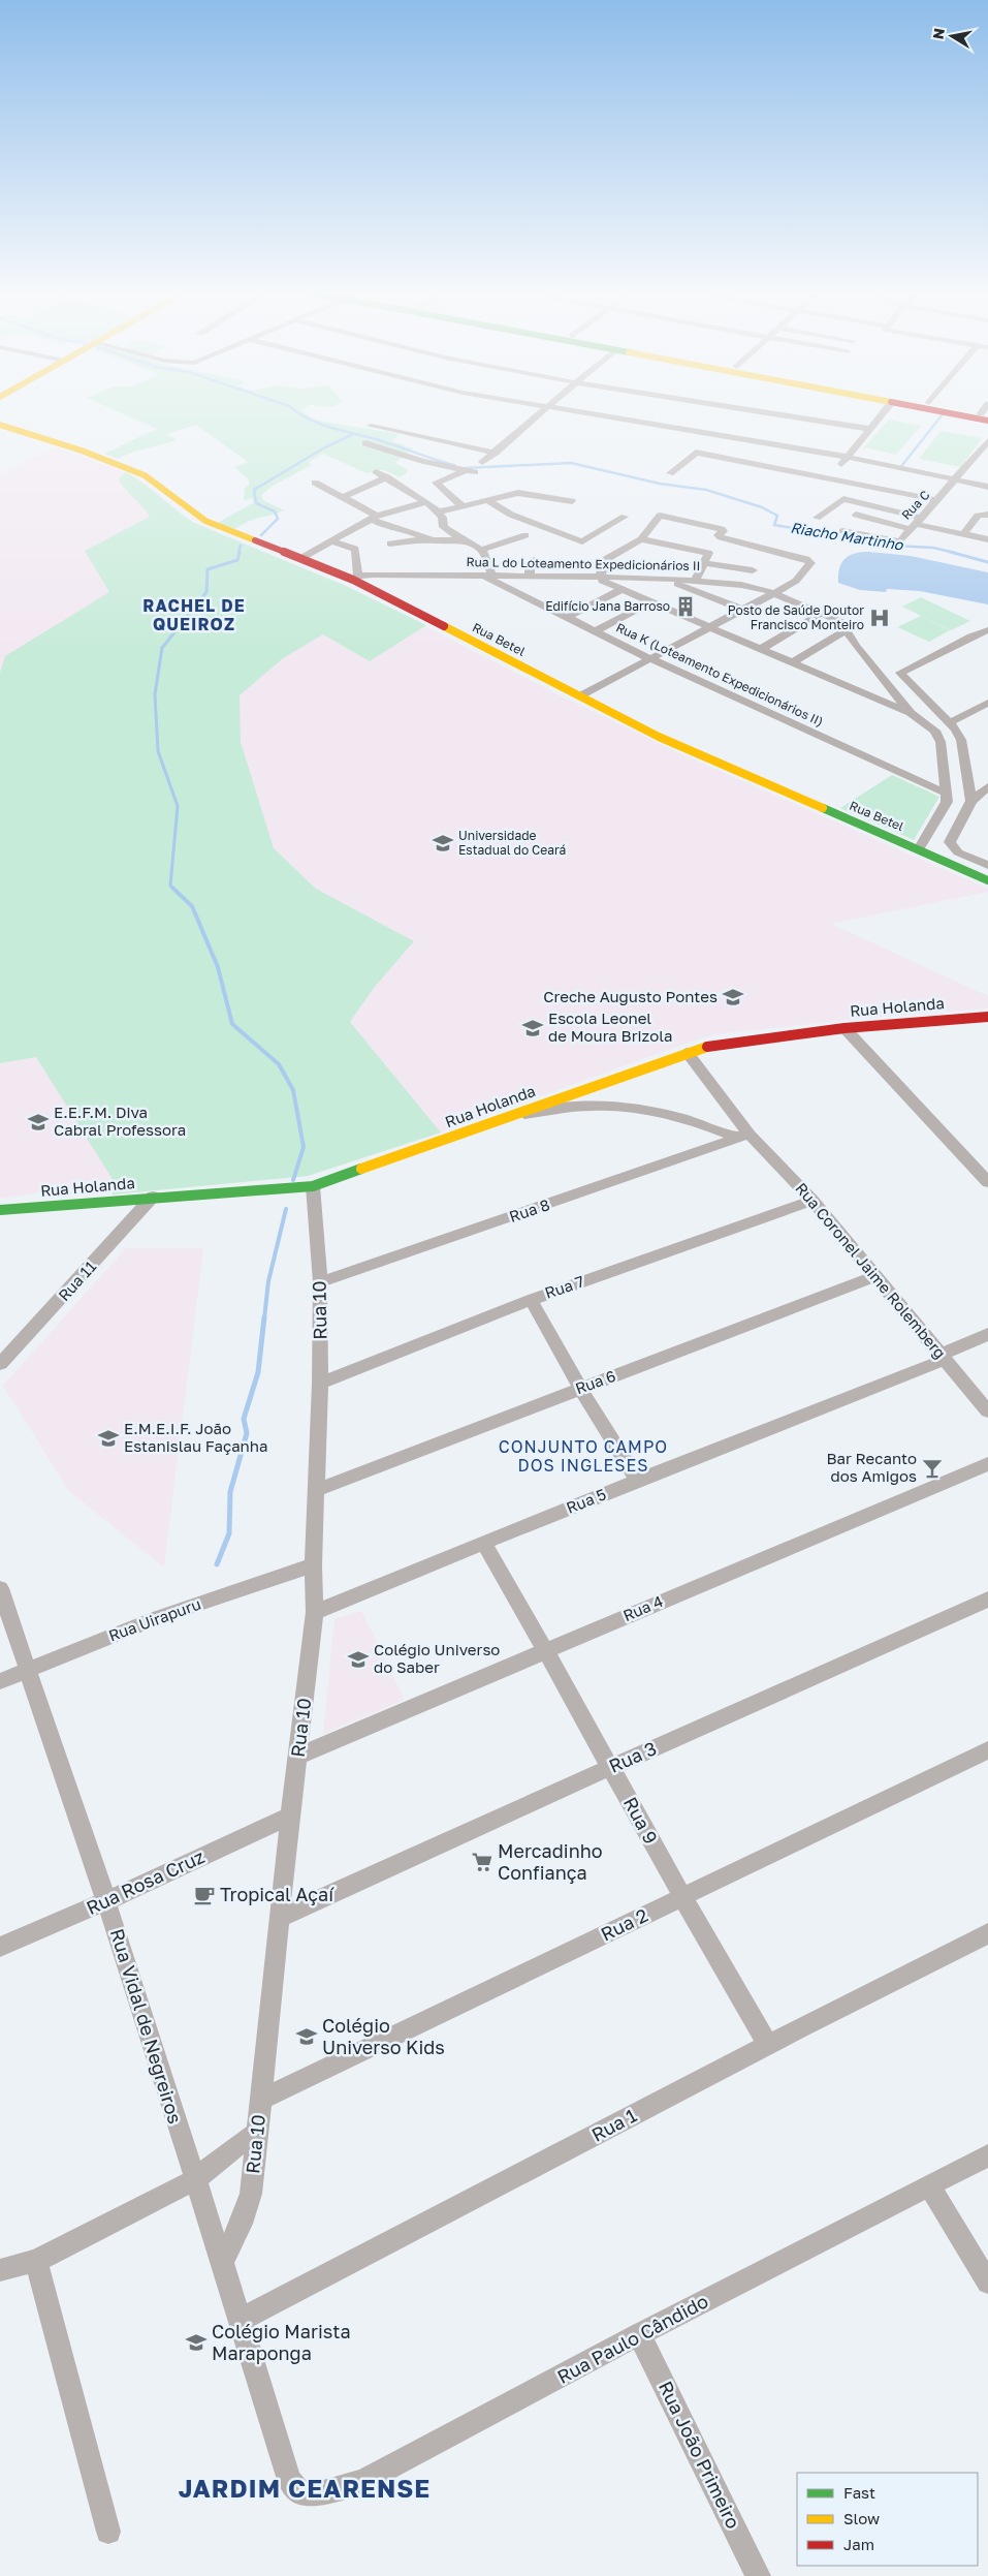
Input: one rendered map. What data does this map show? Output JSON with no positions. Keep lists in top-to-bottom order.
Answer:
{
  "streets": {
    "street": [
      "Rua C",
      "Rua L do Loteamento Expedicionários II",
      "Rua Betel",
      "Rua K (Loteamento Expedicionários II)",
      "Rua Holanda",
      "Rua 8",
      "Rua Coronel Jaime Rolemberg",
      "Rua 11",
      "Rua 7",
      "Rua 10",
      "Rua 6",
      "Rua 5",
      "Rua 4",
      "Rua Uirapuru",
      "Rua 3",
      "Rua 9",
      "Rua Rosa Cruz",
      "Rua 2",
      "Rua Vidal de Negreiros",
      "Rua 1",
      "Rua Paulo Cândido",
      "Rua João Primeiro"
    ]
  },
  "crossings": [
    ["Rua L do Loteamento Expedicionários II", "Rua Betel"],
    ["Rua L do Loteamento Expedicionários II", "Rua K (Loteamento Expedicionários II)"],
    ["Rua Holanda", "Rua Coronel Jaime Rolemberg"],
    ["Rua Holanda", "Rua 11"],
    ["Rua Holanda", "Rua 10"],
    ["Rua 8", "Rua Coronel Jaime Rolemberg"],
    ["Rua 8", "Rua 10"],
    ["Rua Coronel Jaime Rolemberg", "Rua 7"],
    ["Rua Coronel Jaime Rolemberg", "Rua 6"],
    ["Rua Coronel Jaime Rolemberg", "Rua 5"],
    ["Rua 7", "Rua 10"],
    ["Rua 10", "Rua 6"],
    ["Rua 10", "Rua 5"],
    ["Rua 10", "Rua 4"],
    ["Rua 10", "Rua Uirapuru"],
    ["Rua 10", "Rua 3"],
    ["Rua 10", "Rua Rosa Cruz"],
    ["Rua 10", "Rua 2"],
    ["Rua 10", "Rua Vidal de Negreiros"],
    ["Rua 5", "Rua 9"],
    ["Rua 4", "Rua 9"],
    ["Rua Uirapuru", "Rua Vidal de Negreiros"],
    ["Rua 3", "Rua 9"],
    ["Rua 9", "Rua 2"],
    ["Rua 9", "Rua 1"],
    ["Rua Rosa Cruz", "Rua Vidal de Negreiros"],
    ["Rua Vidal de Negreiros", "Rua 1"],
    ["Rua Vidal de Negreiros", "Rua Paulo Cândido"],
    ["Rua Paulo Cândido", "Rua João Primeiro"]
  ],
  "districts": ["RACHEL DE QUEIROZ", "CONJUNTO CAMPO DOS INGLESES", "JARDIM CEARENSE"],
  "water": ["Riacho Martinho"],
  "places": {
    "building": ["Edifício Jana Barroso"],
    "hospital": ["Posto de Saúde Doutor Francisco Monteiro"],
    "school or university": [
      "Universidade Estadual do Ceará",
      "Creche Augusto Pontes",
      "Escola Leonel de Moura Brizola",
      "E.E.F.M. Diva Cabral Professora",
      "E.M.E.I.F. João Estanislau Façanha",
      "Colégio Universo do Saber",
      "Colégio Universo Kids",
      "Colégio Marista Maraponga"
    ],
    "bar": ["Bar Recanto dos Amigos"],
    "supermarket": ["Mercadinho Confiança"],
    "cafe": ["Tropical Açaí"]
  },
  "legend": ["Fast", "Slow", "Jam"],
  "north": "left"
}
